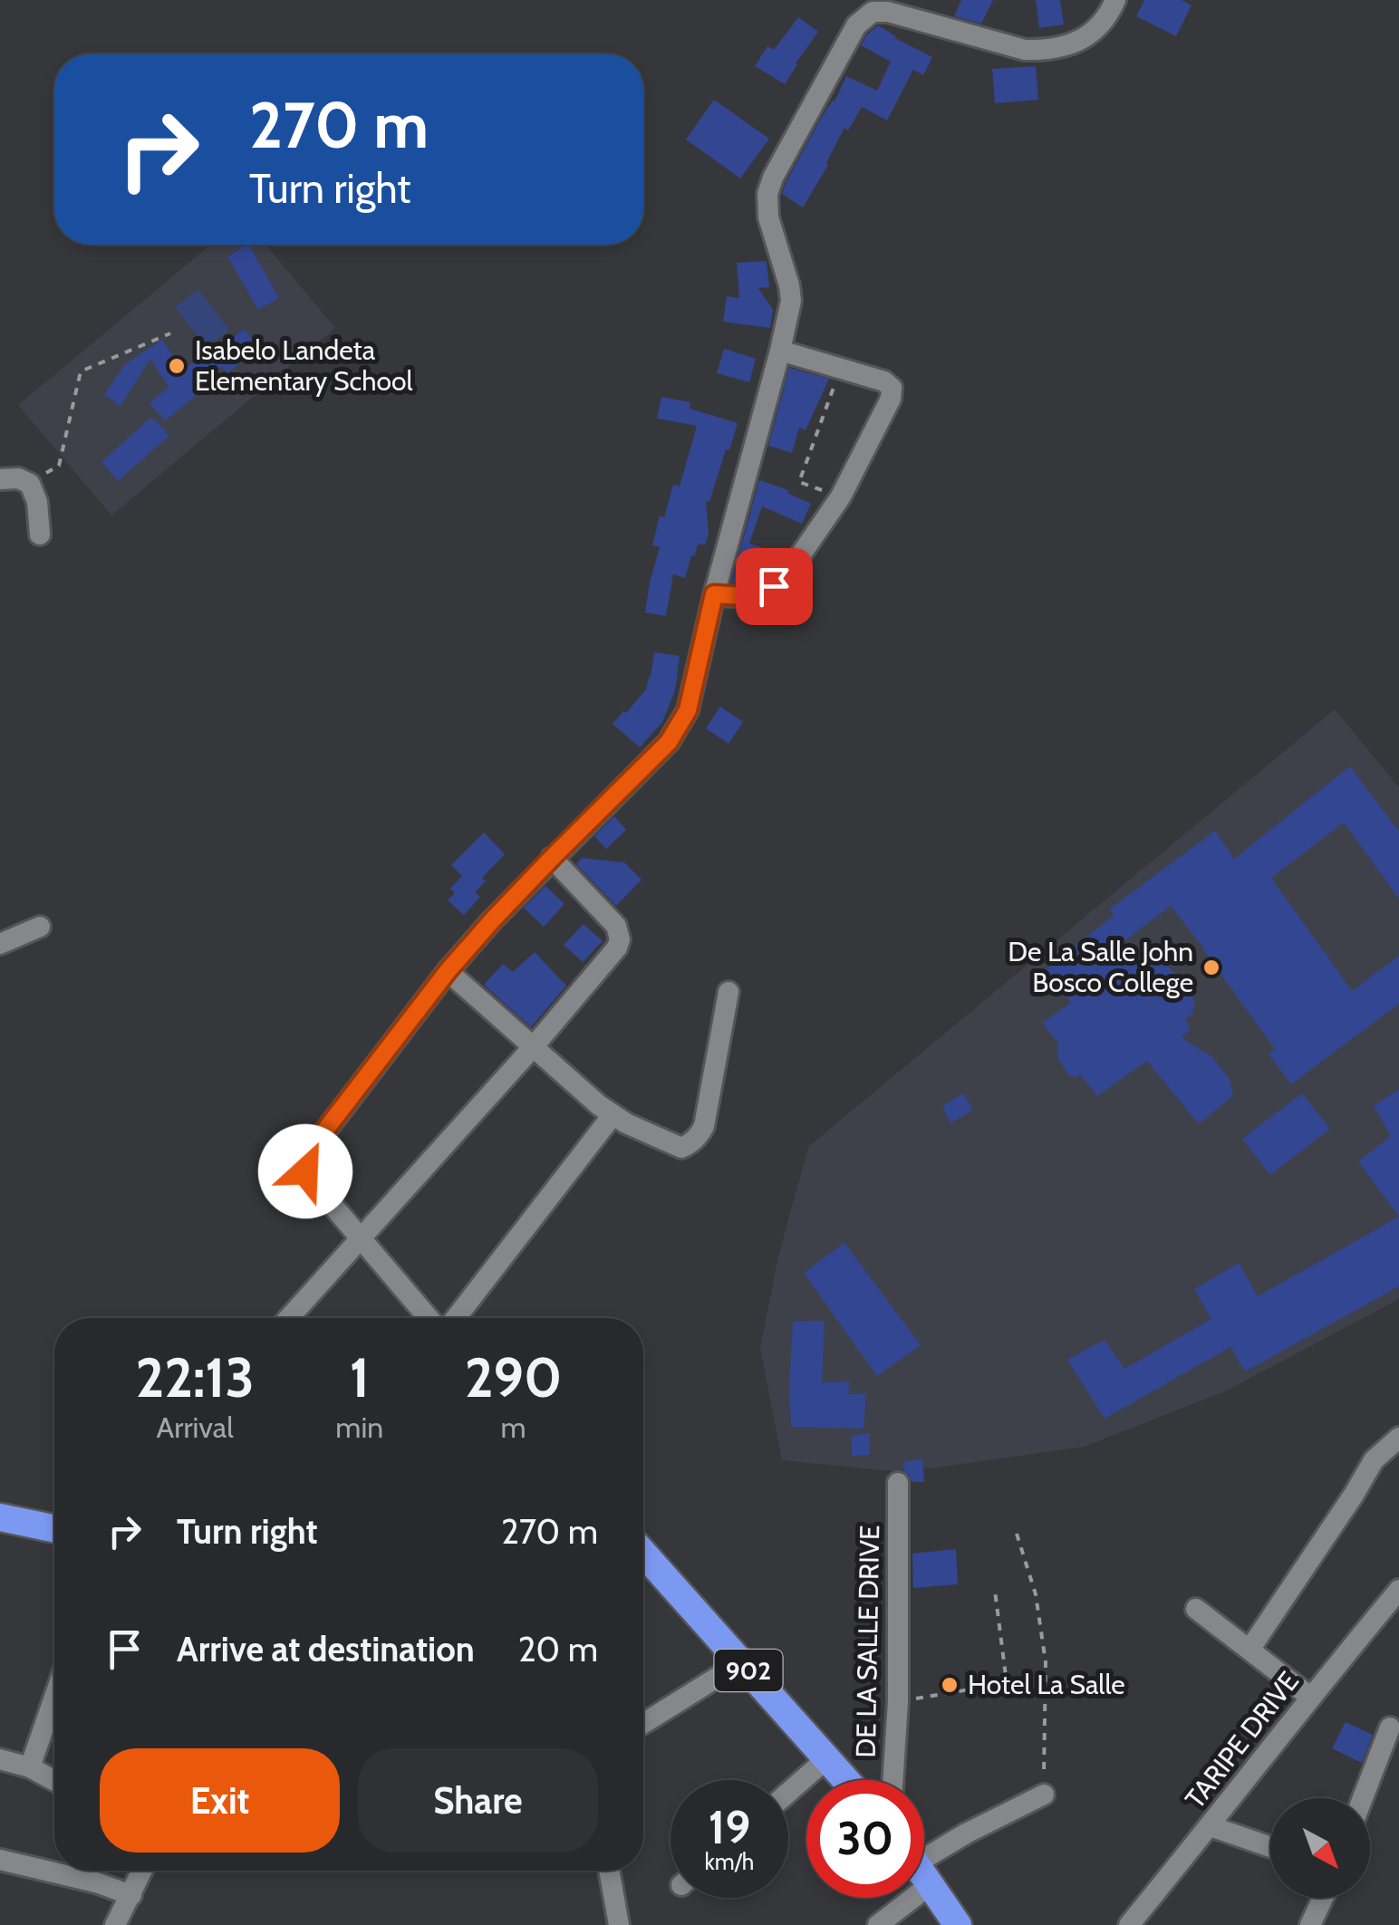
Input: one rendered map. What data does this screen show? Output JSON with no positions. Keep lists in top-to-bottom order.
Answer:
{
  "streets": {
    "highway": ["902"],
    "street": ["DE LA SALLE DRIVE", "TARIPE DRIVE"]
  },
  "places": ["Isabelo Landeta Elementary School", "De La Salle John Bosco College", "Hotel La Salle"],
  "north": "bottom right",
  "page": {
    "turn": ["270 m", "Turn right"],
    "eta": [
      "22:13",
      "Arrival",
      "1",
      "min",
      "290",
      "m"
    ],
    "list": [
      {
        "name": "Turn right",
        "value": "270 m"
      },
      {
        "name": "Arrive at destination",
        "value": "20 m"
      }
    ],
    "buttons": ["Exit", "Share"],
    "speed": "19 km/h",
    "limit": "30"
  }
}
